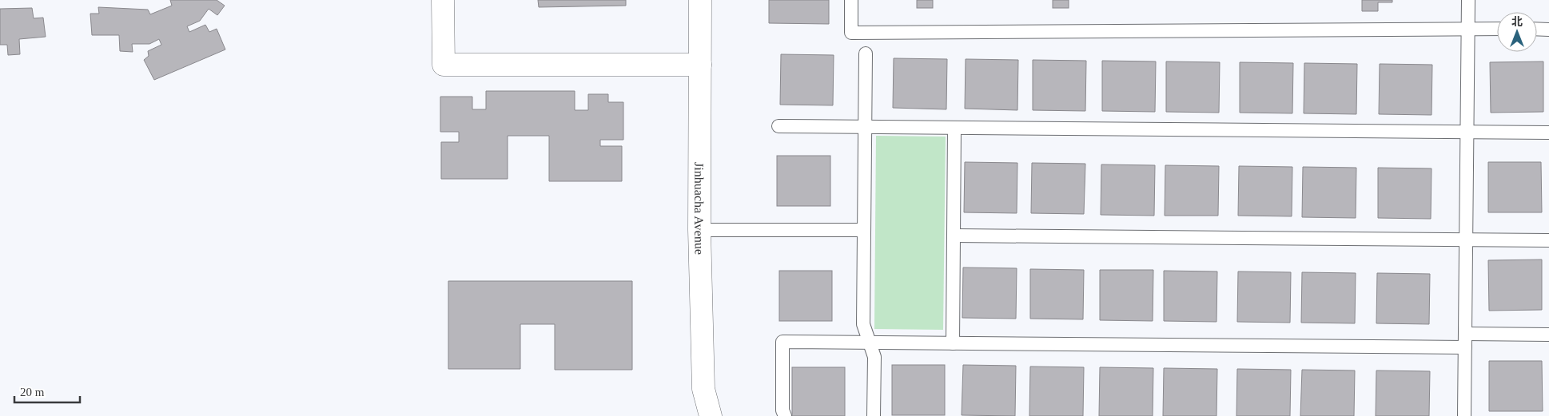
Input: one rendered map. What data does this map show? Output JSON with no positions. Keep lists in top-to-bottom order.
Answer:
{
  "streets": {
    "street": ["Jinhuacha Avenue"]
  },
  "scale_bar": "20 m",
  "north": "top"
}
